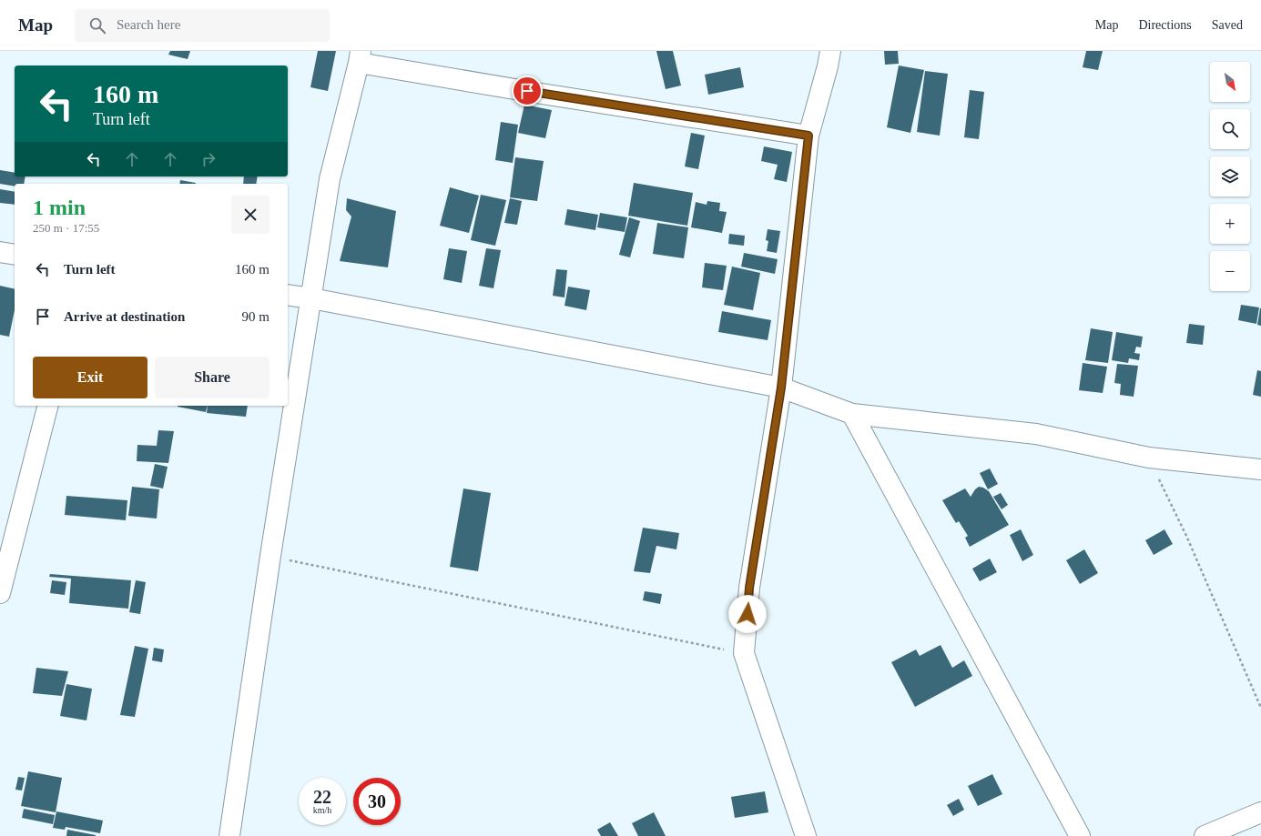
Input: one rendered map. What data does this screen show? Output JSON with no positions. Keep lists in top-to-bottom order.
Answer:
{
  "north": "bottom right",
  "page": {
    "header": "Map",
    "search": "Search here",
    "nav": ["Map", "Directions", "Saved"],
    "map_buttons": ["+", "−"],
    "turn": ["160 m", "Turn left"],
    "heading": ["1 min", "250 m · 17:55"],
    "list": [
      {
        "name": "Turn left",
        "value": "160 m"
      },
      {
        "name": "Arrive at destination",
        "value": "90 m"
      }
    ],
    "buttons": ["Exit", "Share"],
    "speed": "22 km/h",
    "limit": "30"
  }
}
